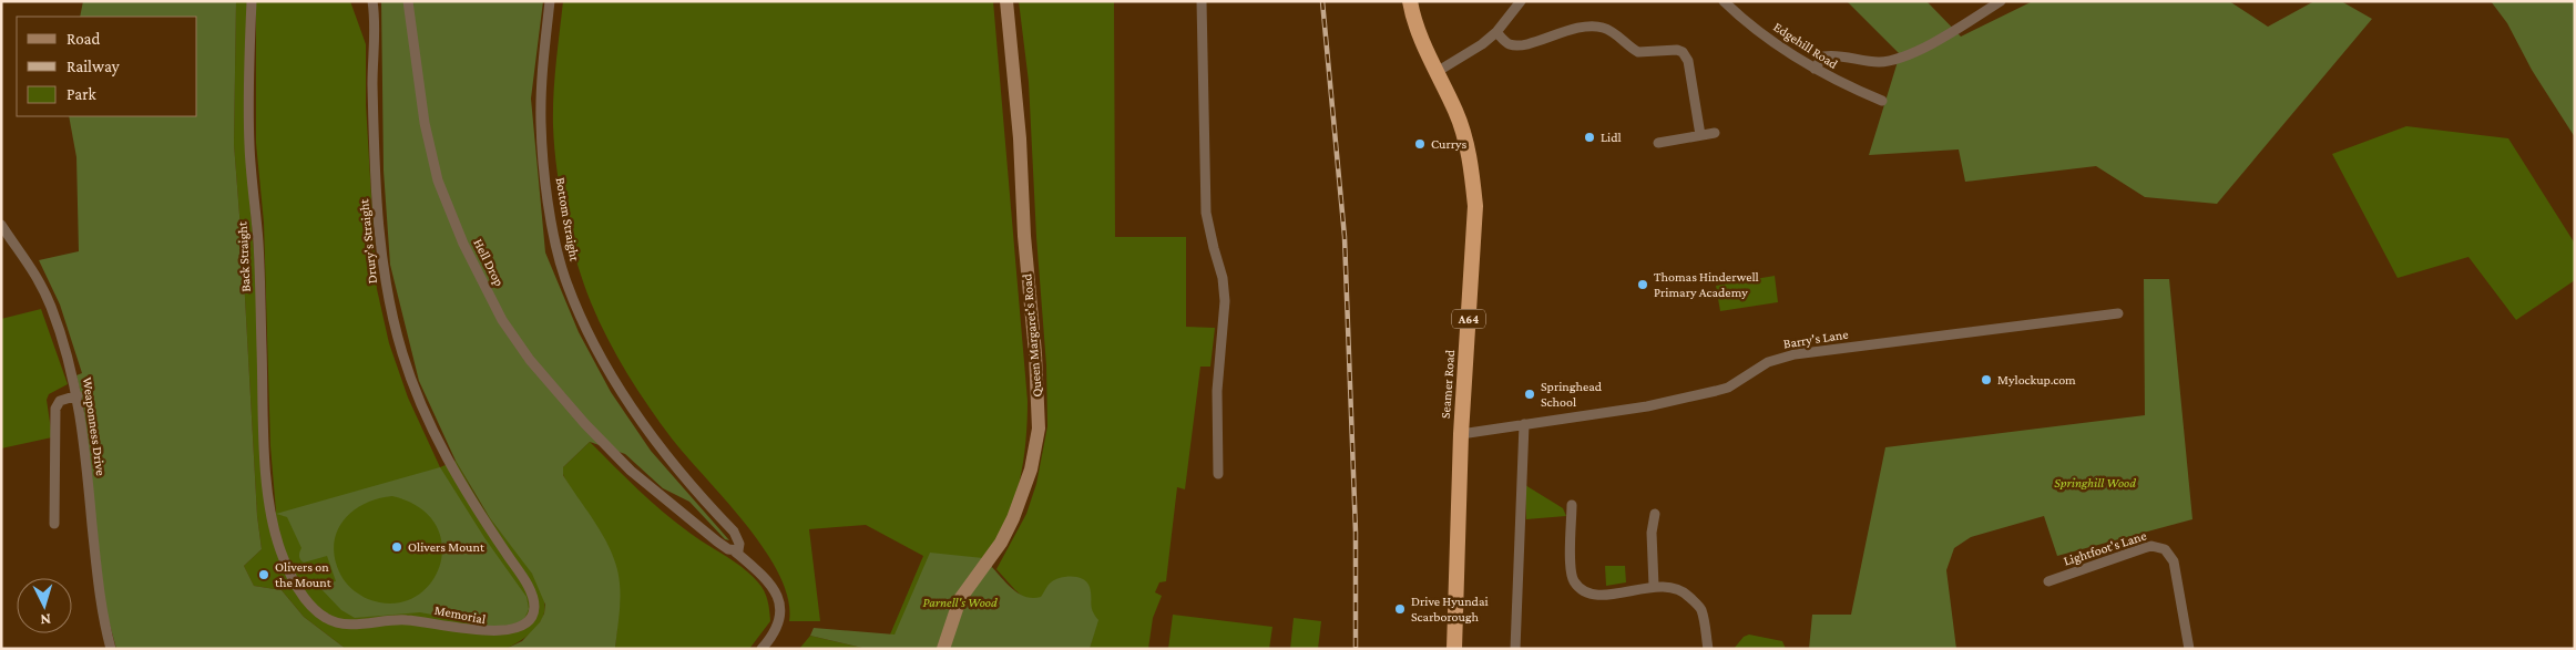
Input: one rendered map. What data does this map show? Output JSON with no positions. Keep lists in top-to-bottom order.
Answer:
{
  "streets": {
    "highway": ["A64", "Seamer Road"],
    "main road": ["Queen Margaret's Road"],
    "street": [
      "Edgehill Road",
      "Bottom Straight",
      "Drury's Straight",
      "Back Straight",
      "Hell Drop",
      "Barry's Lane",
      "Weaponness Drive",
      "Lightfoot's Lane",
      "Memorial"
    ]
  },
  "crossings": [
    ["Bottom Straight", "Hell Drop"],
    ["Drury's Straight", "Memorial"],
    ["Back Straight", "Memorial"],
    ["Barry's Lane", "Seamer Road"]
  ],
  "parks": ["Springhill Wood", "Parnell's Wood"],
  "places": [
    "Lidl",
    "Currys",
    "Thomas Hinderwell Primary Academy",
    "Mylockup.com",
    "Springhead School",
    "Olivers Mount",
    "Olivers on the Mount",
    "Drive Hyundai Scarborough"
  ],
  "legend": ["Road", "Railway", "Park"],
  "north": "bottom"
}
